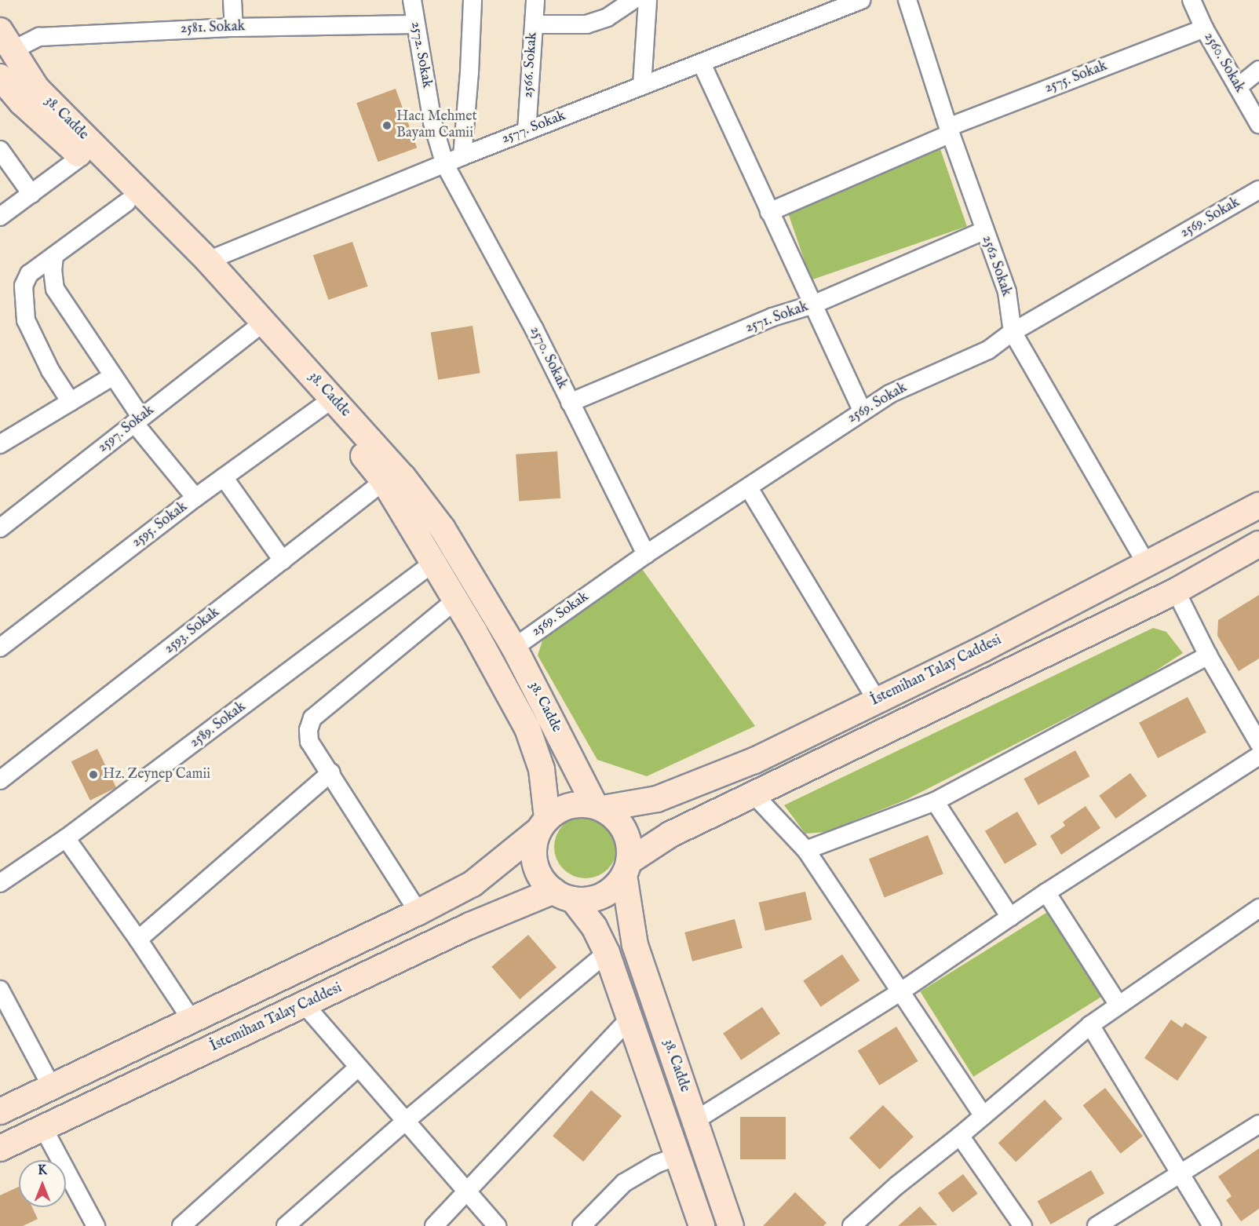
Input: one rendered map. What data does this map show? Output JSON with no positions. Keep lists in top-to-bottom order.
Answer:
{
  "streets": {
    "street": [
      "2581. Sokak",
      "2572. Sokak",
      "2560. Sokak",
      "2566. Sokak",
      "2575. Sokak",
      "38. Cadde",
      "2577. Sokak",
      "2569. Sokak",
      "2562 Sokak",
      "2571. Sokak",
      "2570. Sokak",
      "2597. Sokak",
      "2595. Sokak",
      "2593. Sokak",
      "İstemihan Talay Caddesi",
      "2589. Sokak"
    ]
  },
  "crossings": [
    ["2581. Sokak", "2572. Sokak"],
    ["2581. Sokak", "38. Cadde"],
    ["2572. Sokak", "2577. Sokak"],
    ["2572. Sokak", "2570. Sokak"],
    ["2560. Sokak", "2575. Sokak"],
    ["2566. Sokak", "2577. Sokak"],
    ["2575. Sokak", "2562 Sokak"],
    ["38. Cadde", "2577. Sokak"],
    ["38. Cadde", "2569. Sokak"],
    ["38. Cadde", "2597. Sokak"],
    ["38. Cadde", "2595. Sokak"],
    ["38. Cadde", "2593. Sokak"],
    ["38. Cadde", "İstemihan Talay Caddesi"],
    ["38. Cadde", "2589. Sokak"],
    ["2577. Sokak", "2570. Sokak"],
    ["2569. Sokak", "2562 Sokak"],
    ["2569. Sokak", "2570. Sokak"],
    ["2562 Sokak", "2571. Sokak"],
    ["2562 Sokak", "İstemihan Talay Caddesi"],
    ["2571. Sokak", "2570. Sokak"]
  ],
  "places": ["Hacı Mehmet Bayam Camii", "Hz. Zeynep Camii"],
  "north": "top"
}
